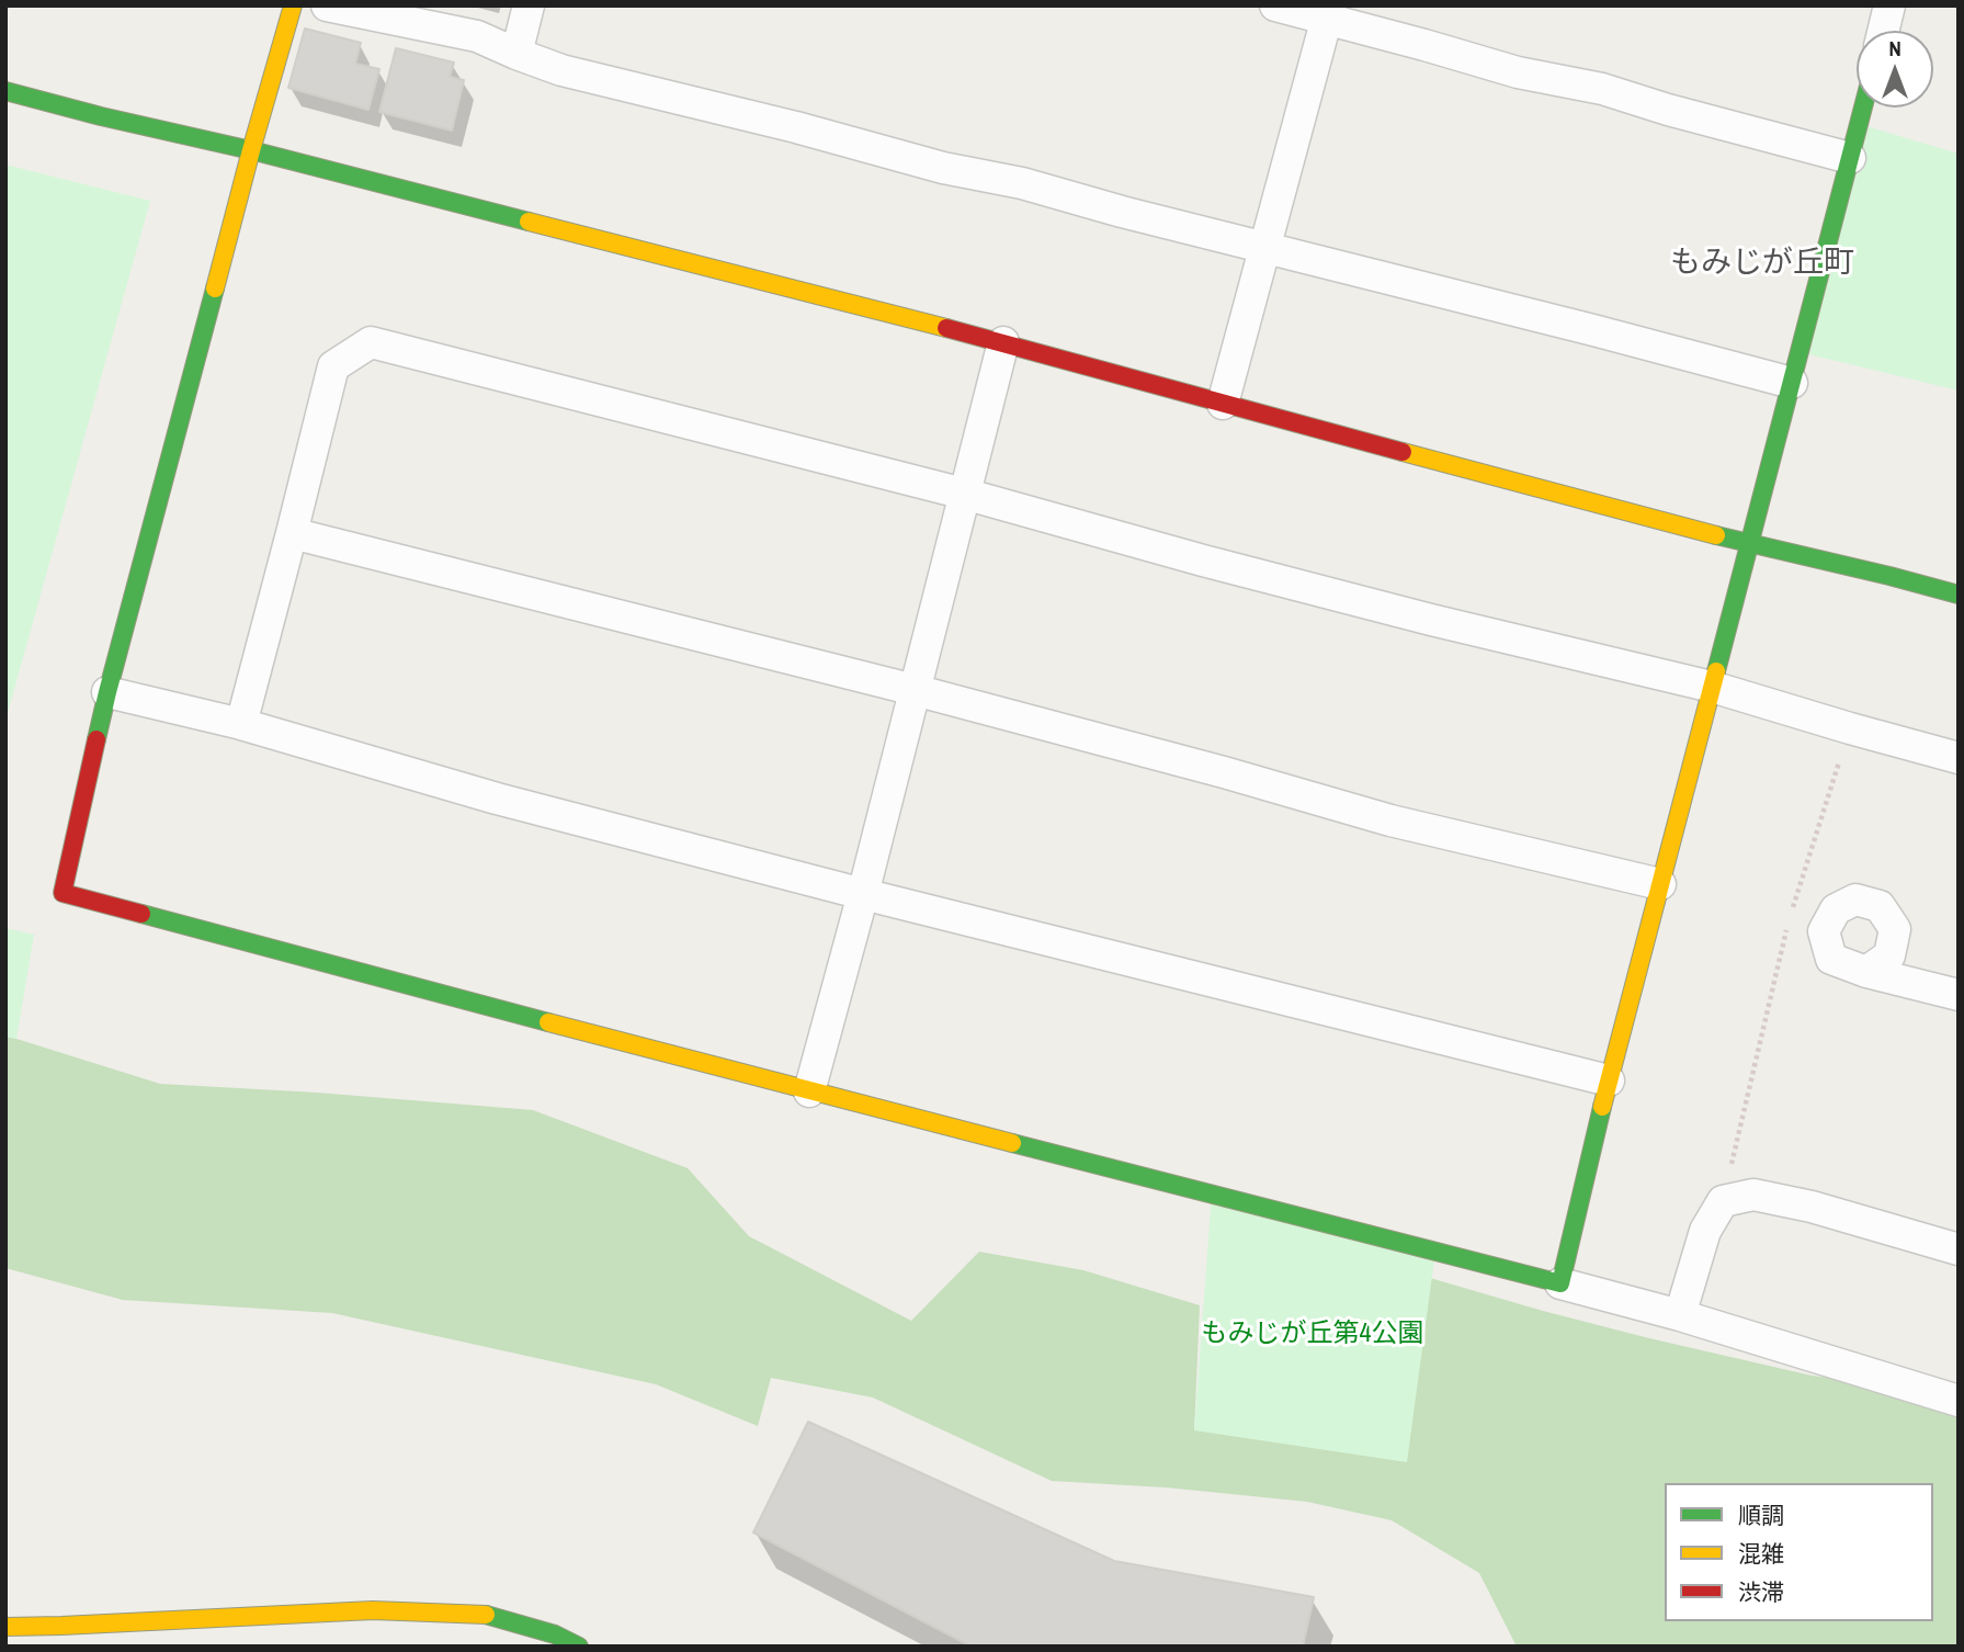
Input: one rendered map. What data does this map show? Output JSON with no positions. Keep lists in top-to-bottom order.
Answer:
{
  "districts": ["もみじが丘町"],
  "parks": ["もみじが丘第4公園"],
  "legend": ["順調", "混雑", "渋滞"],
  "north": "top"
}
